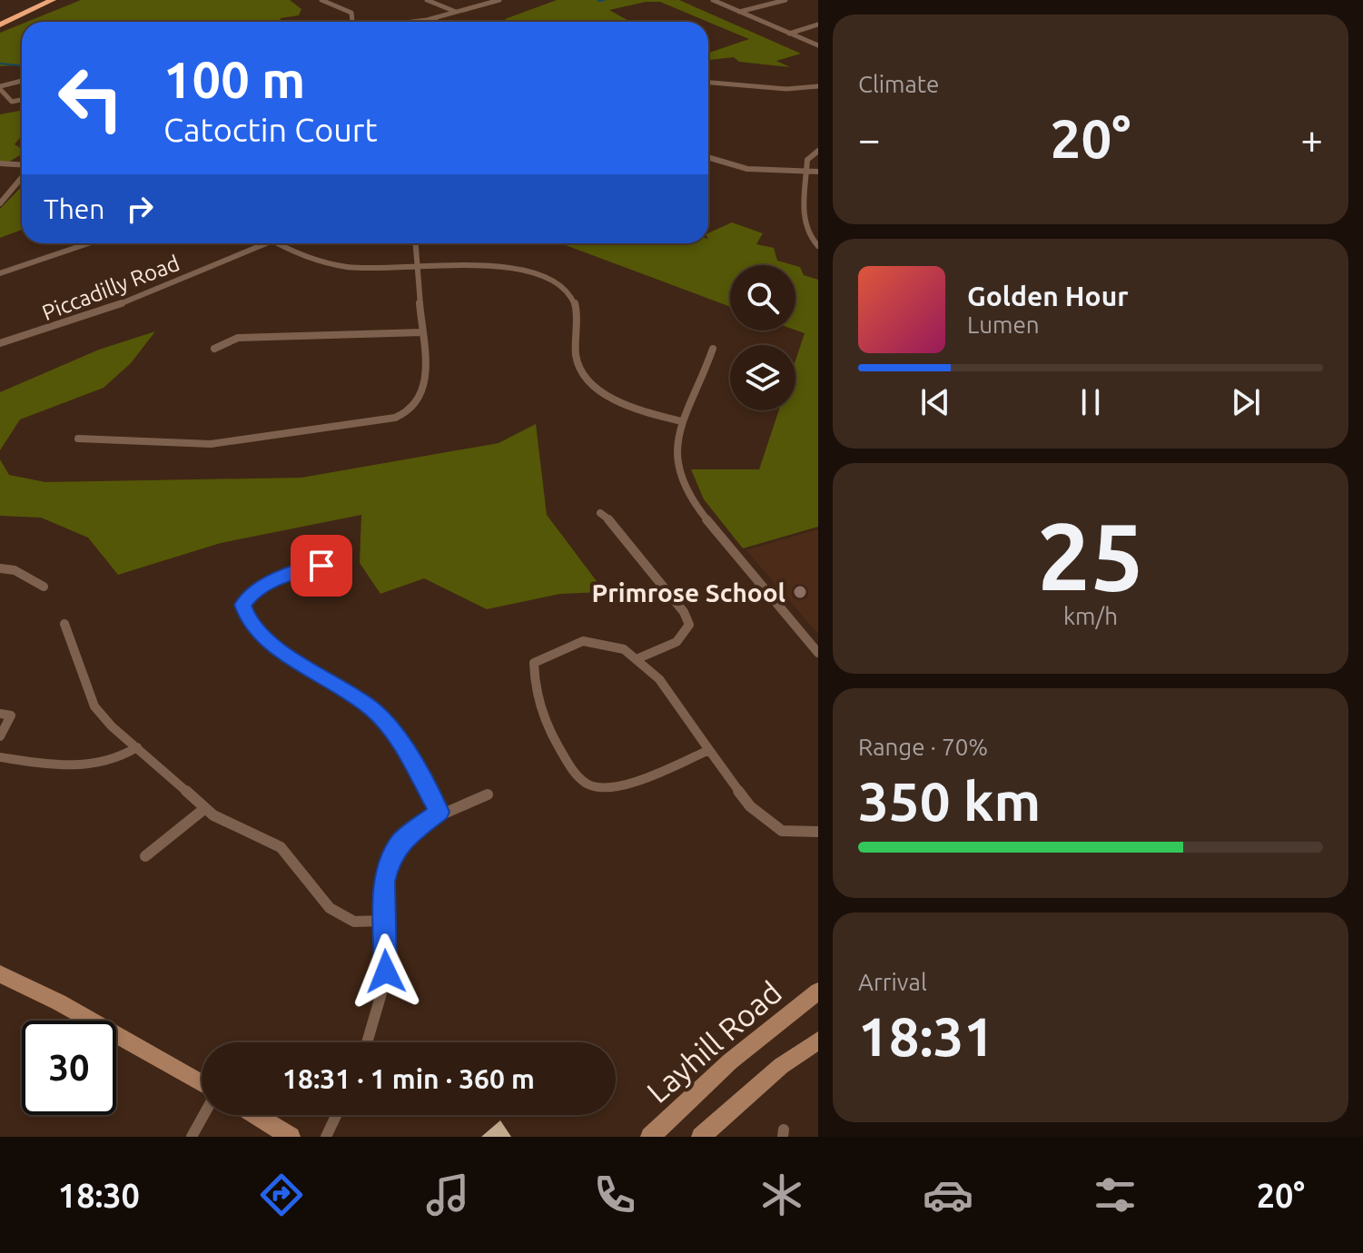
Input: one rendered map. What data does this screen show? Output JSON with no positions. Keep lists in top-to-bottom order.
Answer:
{
  "streets": {
    "main road": ["Layhill Road"],
    "street": ["Piccadilly Road"]
  },
  "places": ["Primrose School"],
  "page": {
    "tile": [
      "Climate",
      ["25", "km/h"],
      ["Range · 70%", "350 km"],
      ["Arrival", "18:31"]
    ],
    "turn": ["100 m", "Catoctin Court"],
    "heat": ["−", "20°", "+"],
    "then": "Then",
    "song": ["Golden Hour", "Lumen"],
    "limit": "30",
    "trip": "18:31 · 1 min · 360 m",
    "tabs": ["18:30", "20°"]
  }
}
